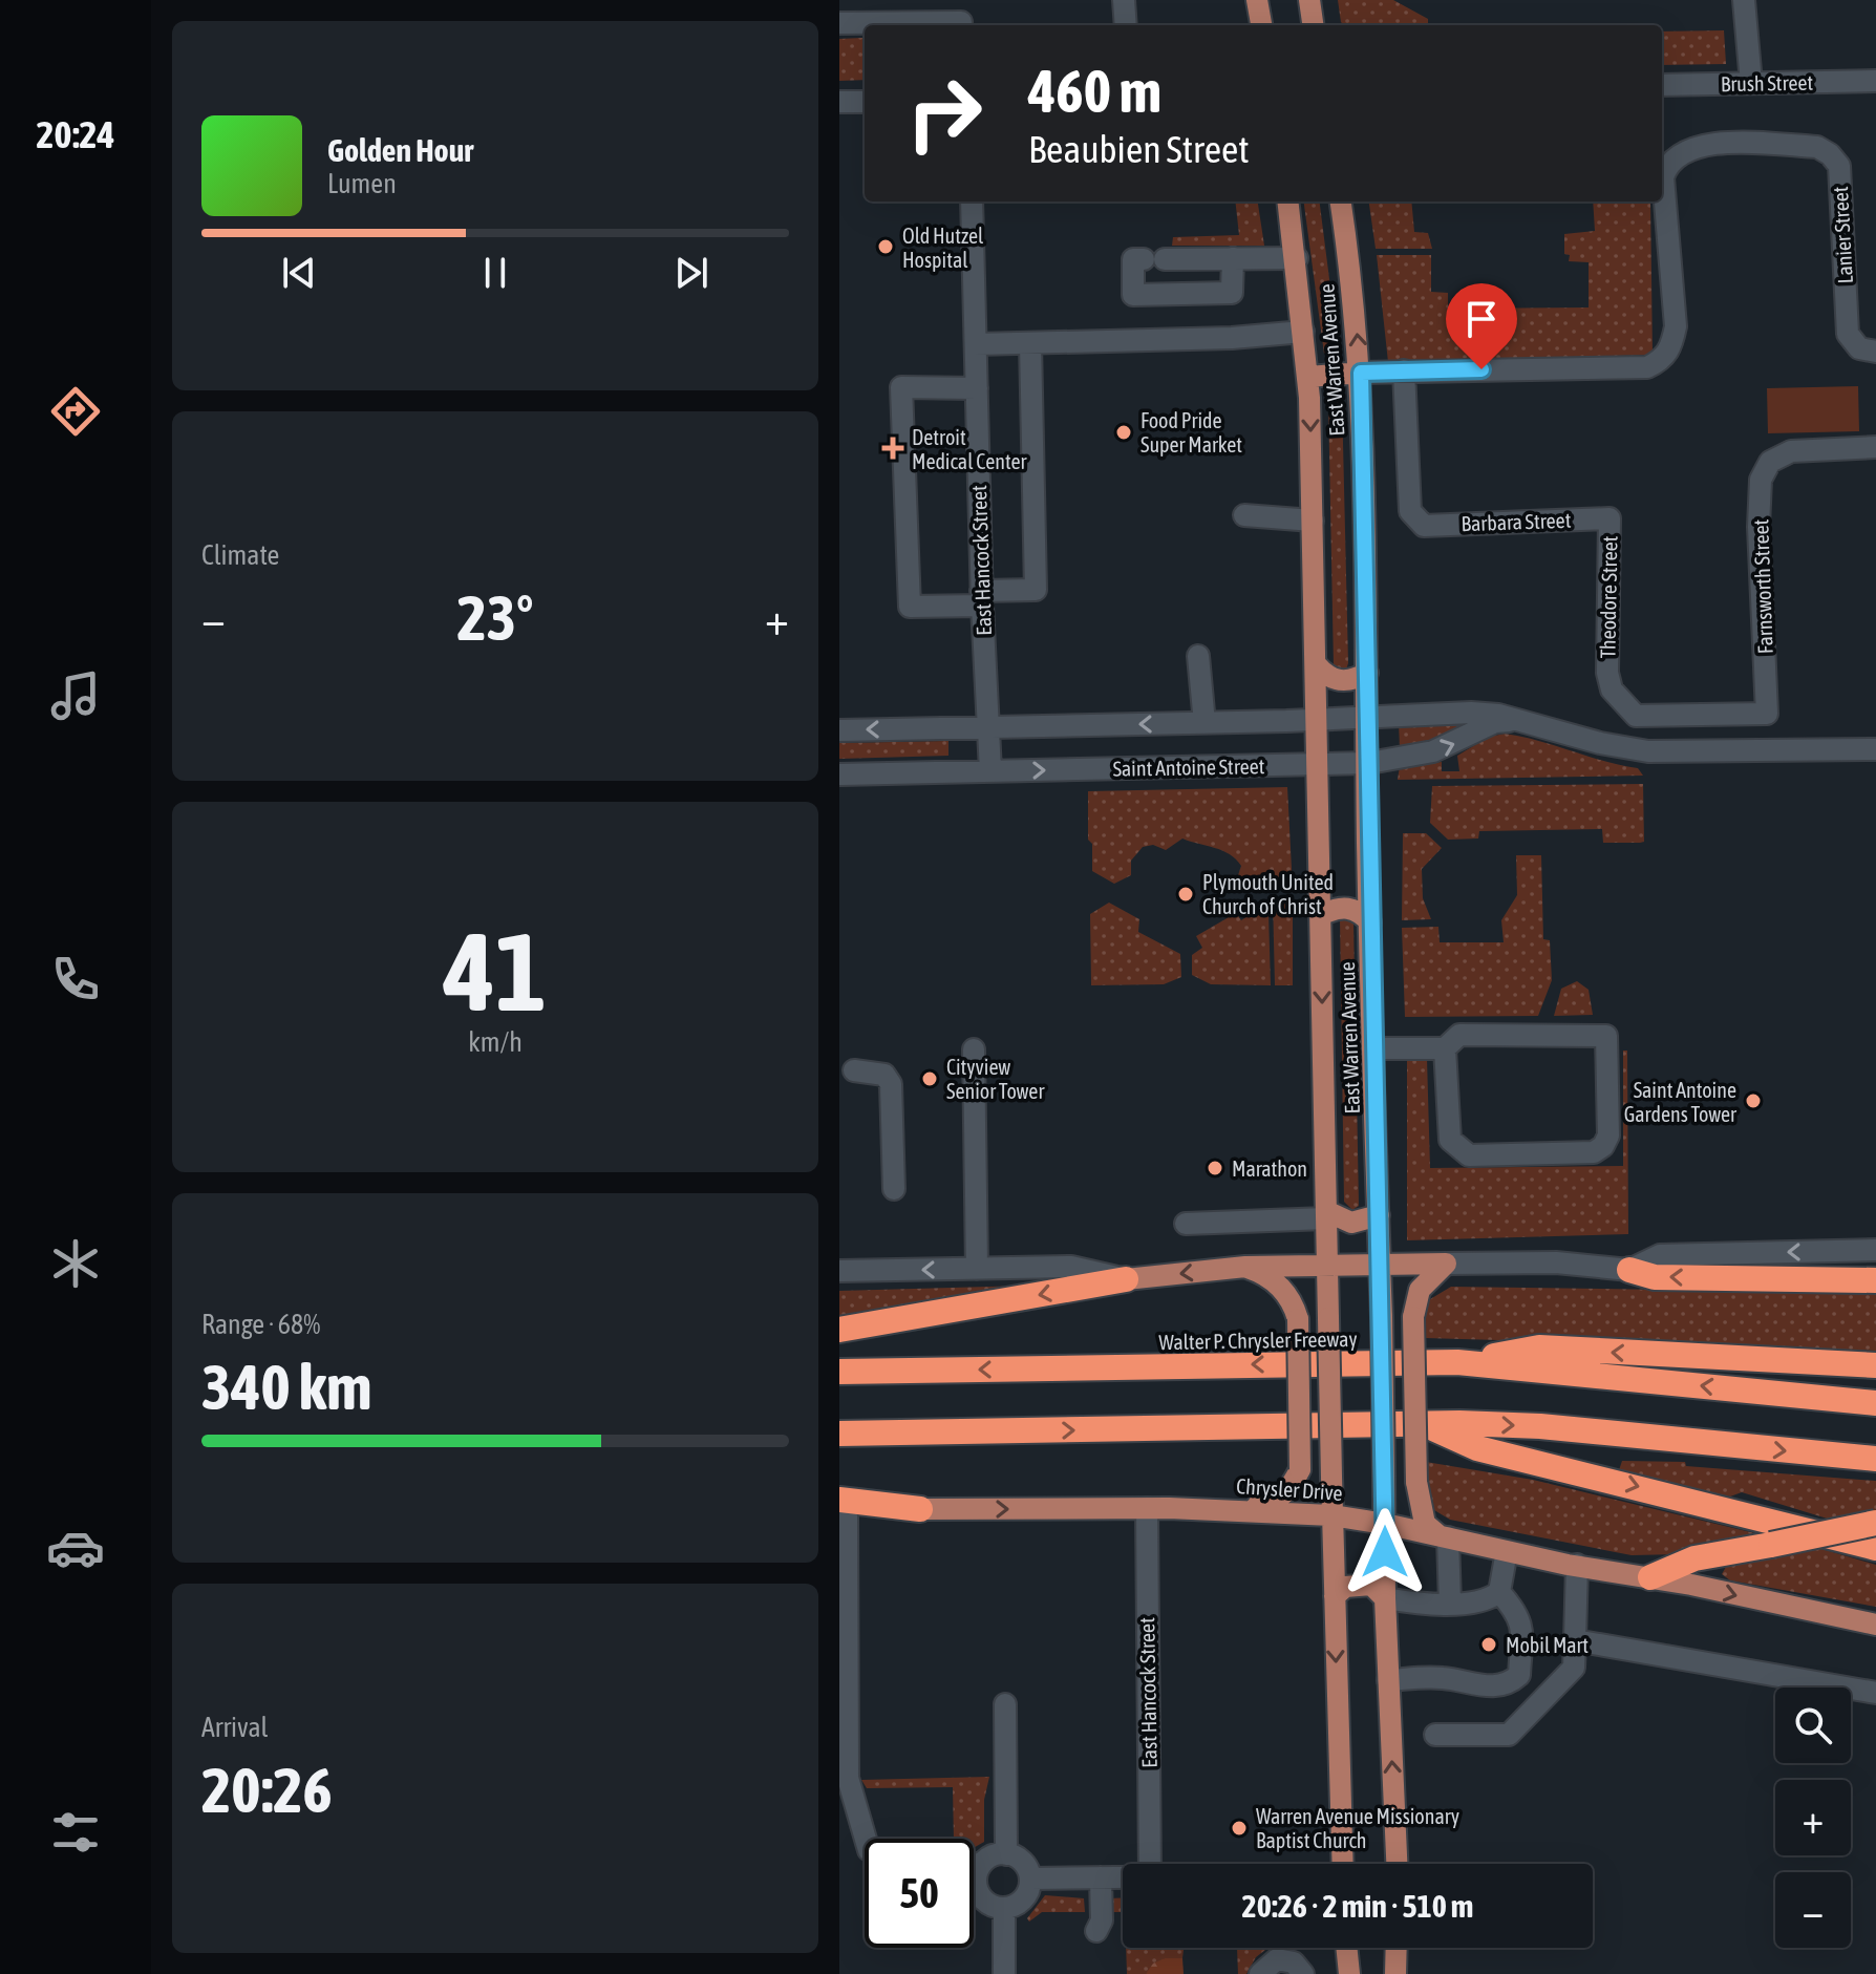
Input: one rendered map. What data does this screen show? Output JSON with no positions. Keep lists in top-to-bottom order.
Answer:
{
  "streets": {
    "highway": ["Walter P. Chrysler Freeway"],
    "main road": ["East Warren Avenue", "Chrysler Drive"],
    "street": [
      "Brush Street",
      "Lanier Street",
      "Barbara Street",
      "East Hancock Street",
      "Farnsworth Street",
      "Theodore Street",
      "Saint Antoine Street"
    ]
  },
  "crossings": [
    ["Lanier Street", "Barbara Street"],
    ["East Warren Avenue", "Saint Antoine Street"],
    ["East Warren Avenue", "Chrysler Drive"],
    ["Barbara Street", "Theodore Street"],
    ["East Hancock Street", "Saint Antoine Street"],
    ["East Hancock Street", "Chrysler Drive"],
    ["Farnsworth Street", "Theodore Street"]
  ],
  "one_way": ["Chrysler Drive"],
  "places": {
    "other": [
      "Old Hutzel Hospital",
      "Food Pride Super Market",
      "Plymouth United Church of Christ",
      "Cityview Senior Tower",
      "Saint Antoine Gardens Tower",
      "Marathon",
      "Mobil Mart",
      "Warren Avenue Missionary Baptist Church"
    ],
    "health": ["Detroit Medical Center"]
  },
  "page": {
    "tabs": "20:24",
    "turn": ["460 m", "Beaubien Street"],
    "song": ["Golden Hour", "Lumen"],
    "tile": [
      "Climate",
      ["41", "km/h"],
      ["Range · 68%", "340 km"],
      ["Arrival", "20:26"]
    ],
    "heat": ["−", "23°", "+"],
    "map_buttons": ["+", "−"],
    "limit": "50",
    "trip": "20:26 · 2 min · 510 m"
  }
}
